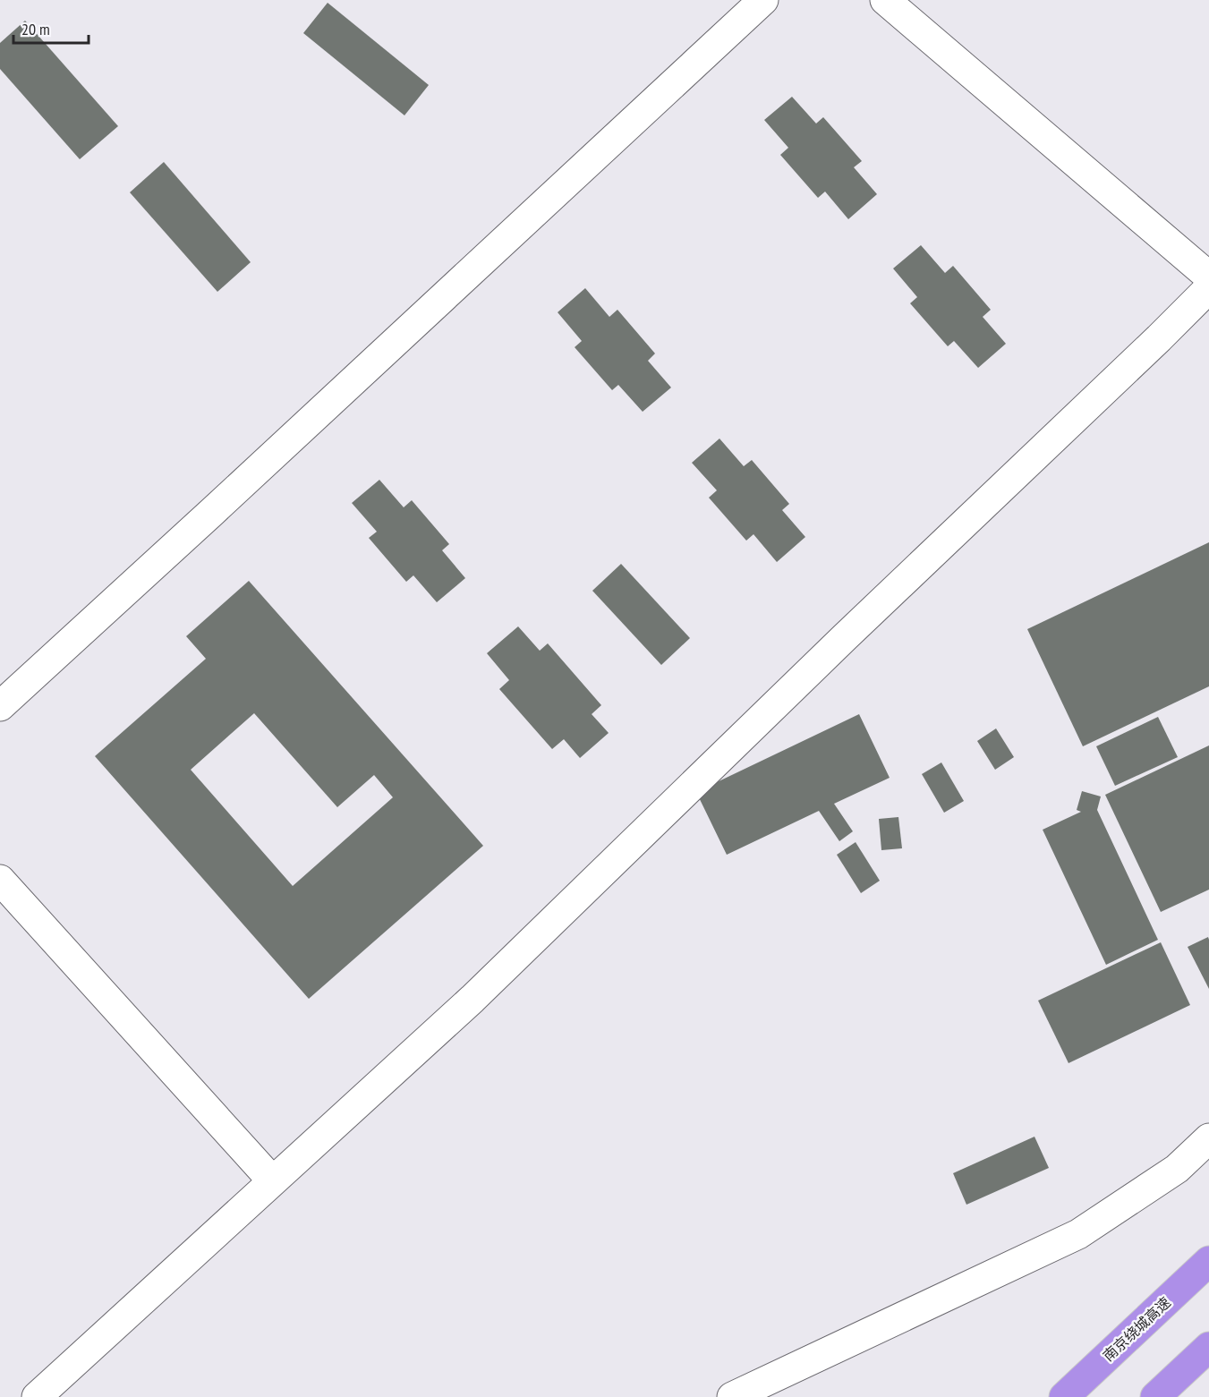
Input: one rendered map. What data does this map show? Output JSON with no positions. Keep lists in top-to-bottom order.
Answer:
{
  "streets": {
    "highway": ["南京绕城高速"]
  },
  "scale_bar": "20 m"
}
